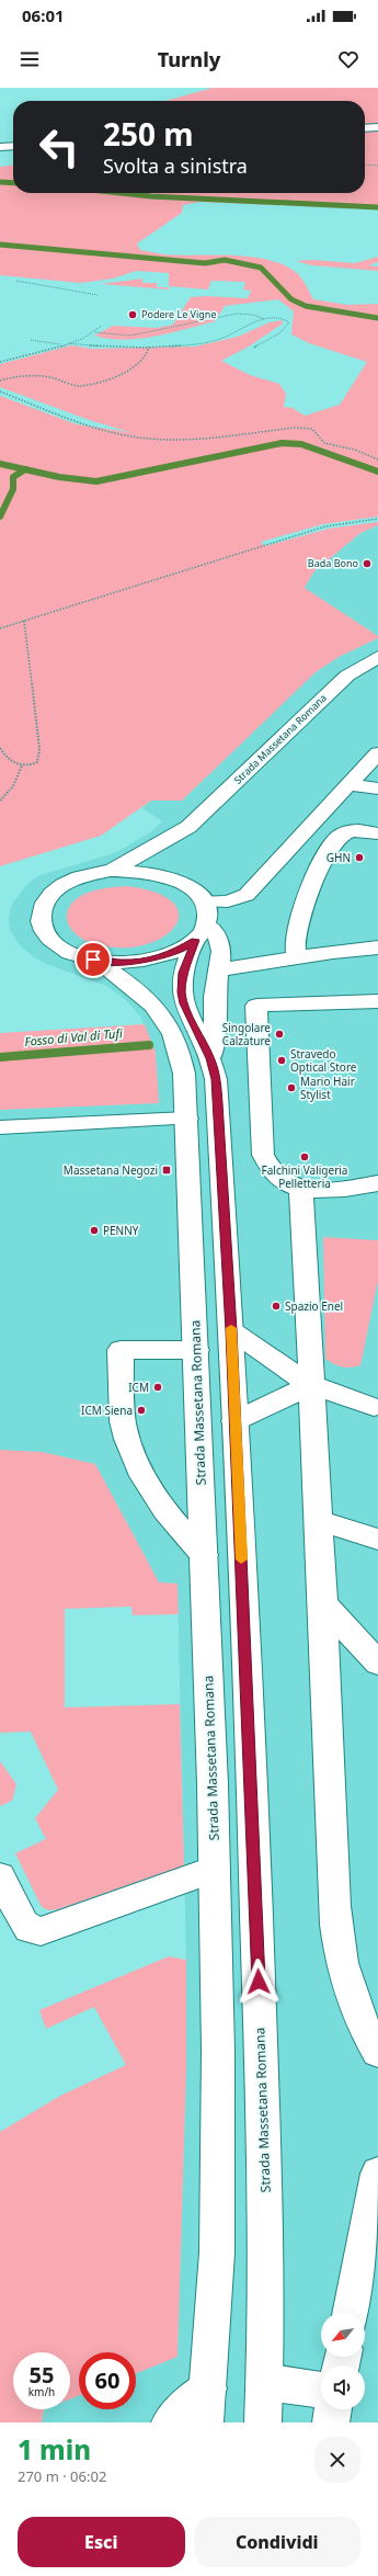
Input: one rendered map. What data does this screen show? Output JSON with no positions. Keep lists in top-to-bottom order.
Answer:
{
  "streets": {
    "main road": ["Strada Massetana Romana"]
  },
  "water": ["Fosso di Val di Tufi"],
  "places": {
    "other": [
      "Podere Le Vigne",
      "Bada Bono",
      "GHN",
      "Singolare Calzature",
      "Stravedo Optical Store",
      "Mario Hair Stylist",
      "Falchini Valigeria Pelletteria",
      "PENNY",
      "Spazio Enel",
      "ICM",
      "ICM Siena"
    ],
    "transit": ["Massetana Negozi"]
  },
  "north": "bottom left",
  "page": {
    "status": "06:01",
    "header": "Turnly",
    "turn": ["250 m", "Svolta a sinistra"],
    "speed": "55 km/h",
    "limit": "60",
    "heading": ["1 min", "270 m · 06:02"],
    "buttons": ["Esci", "Condividi"]
  }
}
